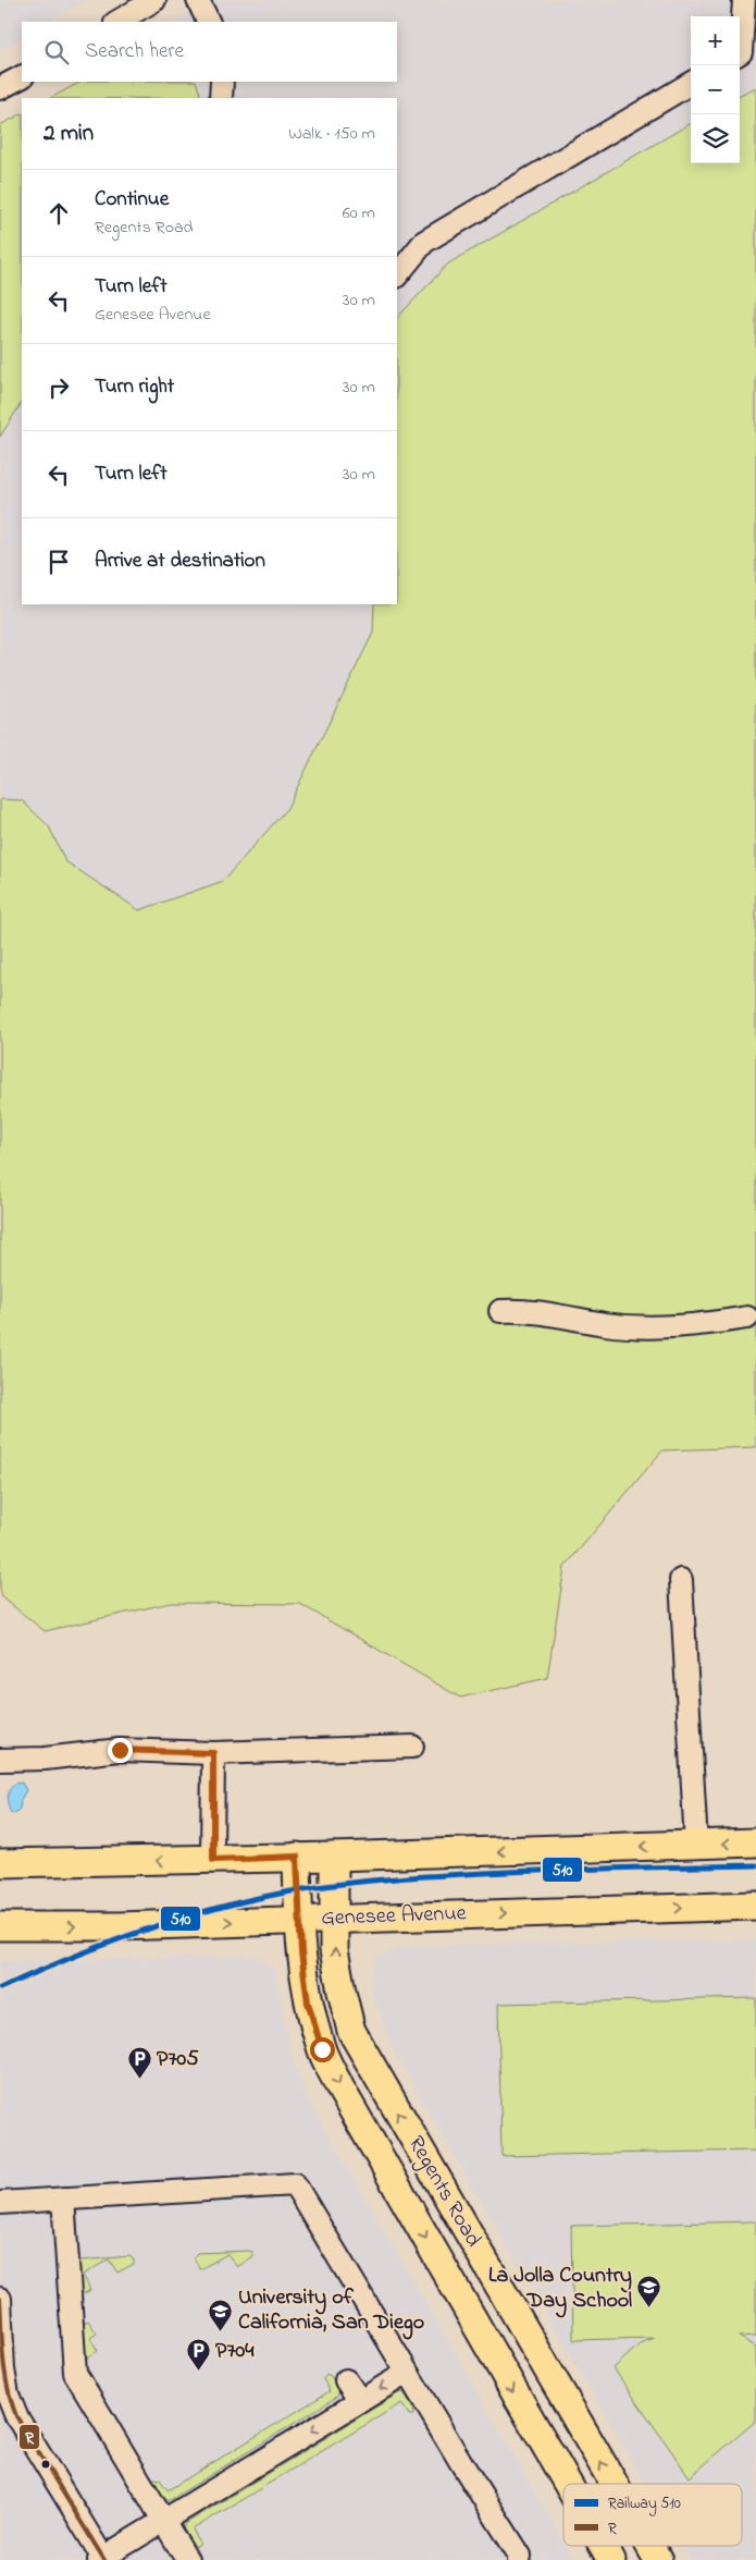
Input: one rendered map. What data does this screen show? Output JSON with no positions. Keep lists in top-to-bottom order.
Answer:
{
  "streets": {
    "main road": ["Genesee Avenue", "Regents Road"]
  },
  "crossings": [
    ["Genesee Avenue", "Regents Road"]
  ],
  "places": {
    "parking": ["P705", "P704"],
    "school or university": ["La Jolla Country Day School", "University of California, San Diego"]
  },
  "lines": ["rail line 510", "transit line R"],
  "legend": ["Railway 510", "R"],
  "page": {
    "map_buttons": ["+", "−"],
    "search": "Search here",
    "heading": ["2 min", "Walk · 150 m"],
    "list": [
      ["Continue", "Regents Road", "60 m"],
      ["Turn left", "Genesee Avenue", "30 m"],
      ["Turn right", "30 m"],
      ["Turn left", "30 m"],
      "Arrive at destination"
    ]
  }
}
